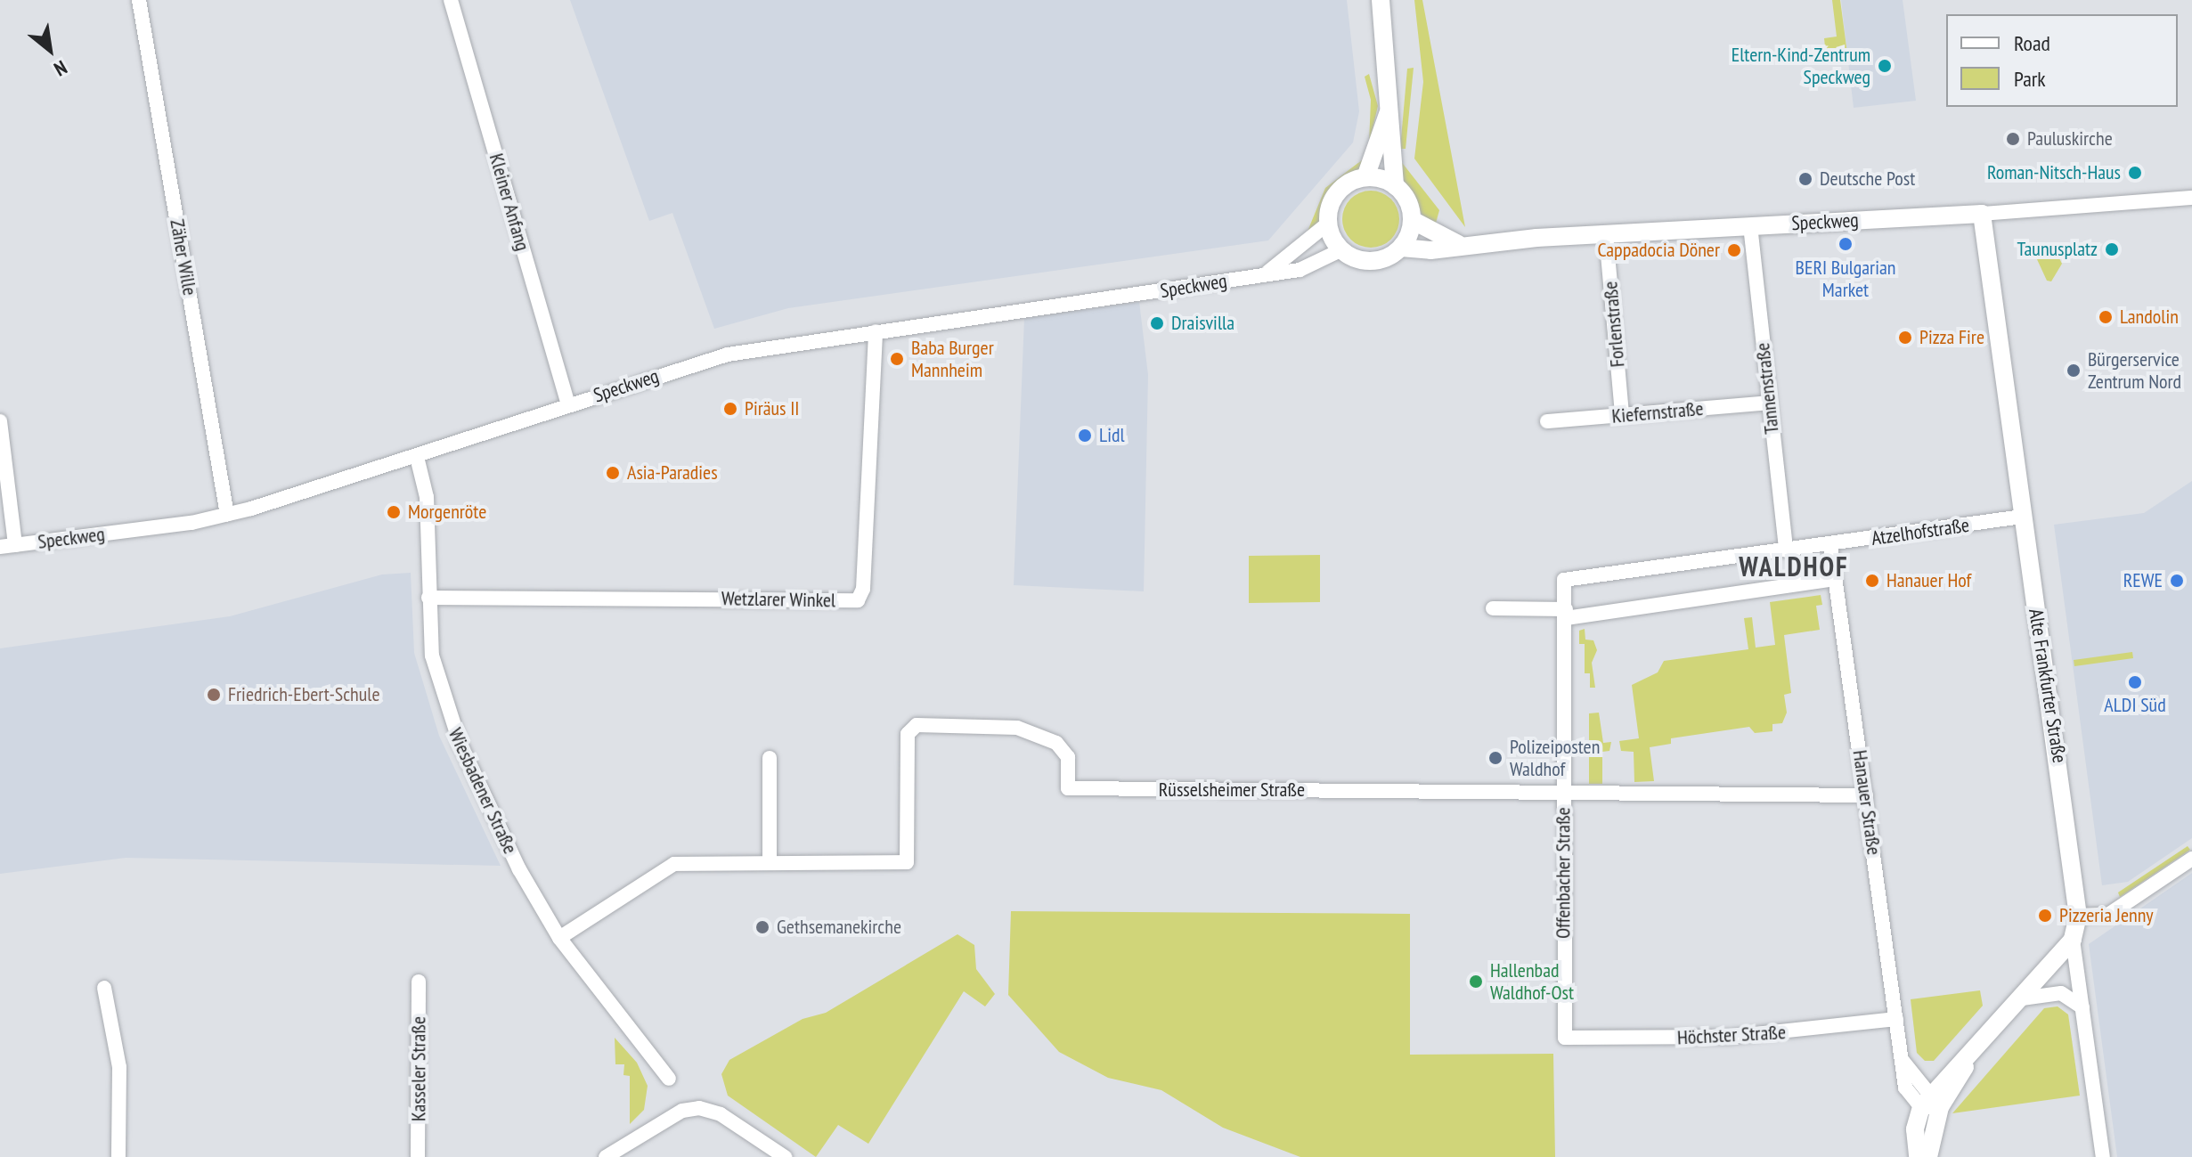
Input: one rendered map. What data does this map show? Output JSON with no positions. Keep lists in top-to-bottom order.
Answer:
{
  "streets": {
    "street": [
      "Kleiner Anfang",
      "Speckweg",
      "Zäher Wille",
      "Forlenstraße",
      "Tannenstraße",
      "Kiefernstraße",
      "Atzelhofstraße",
      "Wetzlarer Winkel",
      "Alte Frankfurter Straße",
      "Rüsselsheimer Straße",
      "Wiesbadener Straße",
      "Hanauer Straße",
      "Offenbacher Straße",
      "Höchster Straße",
      "Kasseler Straße"
    ]
  },
  "crossings": [
    ["Kleiner Anfang", "Speckweg"],
    ["Speckweg", "Zäher Wille"],
    ["Speckweg", "Forlenstraße"],
    ["Speckweg", "Tannenstraße"],
    ["Speckweg", "Wetzlarer Winkel"],
    ["Speckweg", "Alte Frankfurter Straße"],
    ["Speckweg", "Wiesbadener Straße"],
    ["Forlenstraße", "Kiefernstraße"],
    ["Tannenstraße", "Kiefernstraße"],
    ["Tannenstraße", "Atzelhofstraße"],
    ["Atzelhofstraße", "Alte Frankfurter Straße"],
    ["Atzelhofstraße", "Hanauer Straße"],
    ["Atzelhofstraße", "Offenbacher Straße"],
    ["Wetzlarer Winkel", "Wiesbadener Straße"],
    ["Rüsselsheimer Straße", "Wiesbadener Straße"],
    ["Rüsselsheimer Straße", "Hanauer Straße"],
    ["Rüsselsheimer Straße", "Offenbacher Straße"],
    ["Hanauer Straße", "Höchster Straße"],
    ["Offenbacher Straße", "Höchster Straße"]
  ],
  "districts": ["WALDHOF"],
  "places": [
    "Eltern-Kind-Zentrum Speckweg",
    "Pauluskirche",
    "Roman-Nitsch-Haus",
    "Deutsche Post",
    "BERI Bulgarian Market",
    "Taunusplatz",
    "Cappadocia Döner",
    "Landolin",
    "Draisvilla",
    "Pizza Fire",
    "Baba Burger Mannheim",
    "Bürgerservice Zentrum Nord",
    "Piräus II",
    "Lidl",
    "Asia-Paradies",
    "Morgenröte",
    "Hanauer Hof",
    "REWE",
    "ALDI Süd",
    "Friedrich-Ebert-Schule",
    "Polizeiposten Waldhof",
    "Pizzeria Jenny",
    "Gethsemanekirche",
    "Hallenbad Waldhof-Ost"
  ],
  "legend": ["Road", "Park"],
  "north": "bottom right"
}
